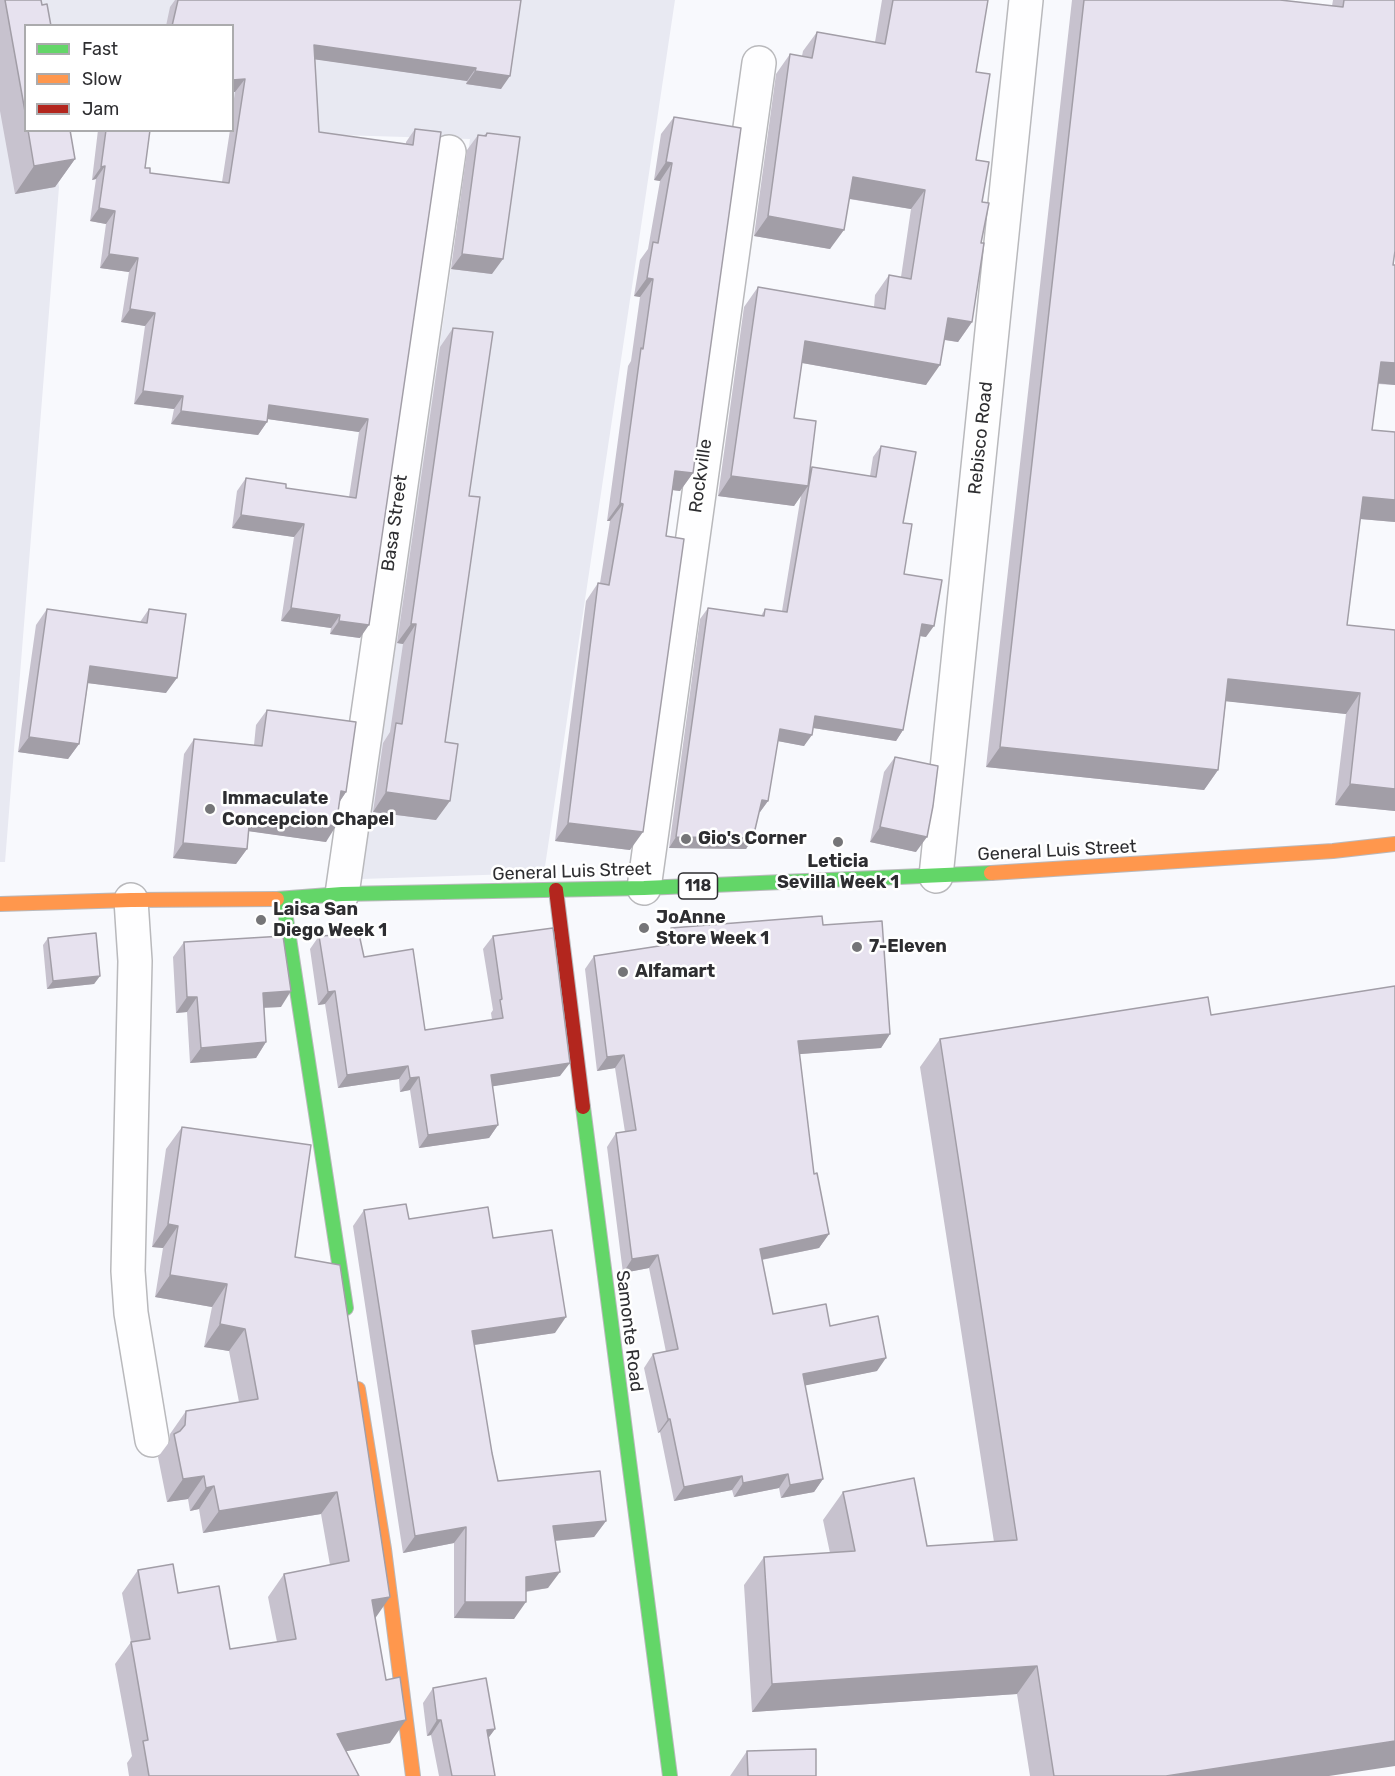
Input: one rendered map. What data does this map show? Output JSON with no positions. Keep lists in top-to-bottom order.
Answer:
{
  "streets": {
    "street": [
      "Rebisco Road",
      "Rockville",
      "Basa Street",
      "General Luis Street",
      "118",
      "Samonte Road"
    ]
  },
  "crossings": [
    ["Rebisco Road", "General Luis Street"],
    ["Rockville", "General Luis Street"],
    ["Basa Street", "General Luis Street"],
    ["General Luis Street", "Samonte Road"]
  ],
  "places": [
    "Immaculate Concepcion Chapel",
    "Gio's Corner",
    "Leticia Sevilla Week 1",
    "Laisa San Diego Week 1",
    "JoAnne Store Week 1",
    "7-Eleven",
    "Alfamart"
  ],
  "legend": ["Fast", "Slow", "Jam"]
}
